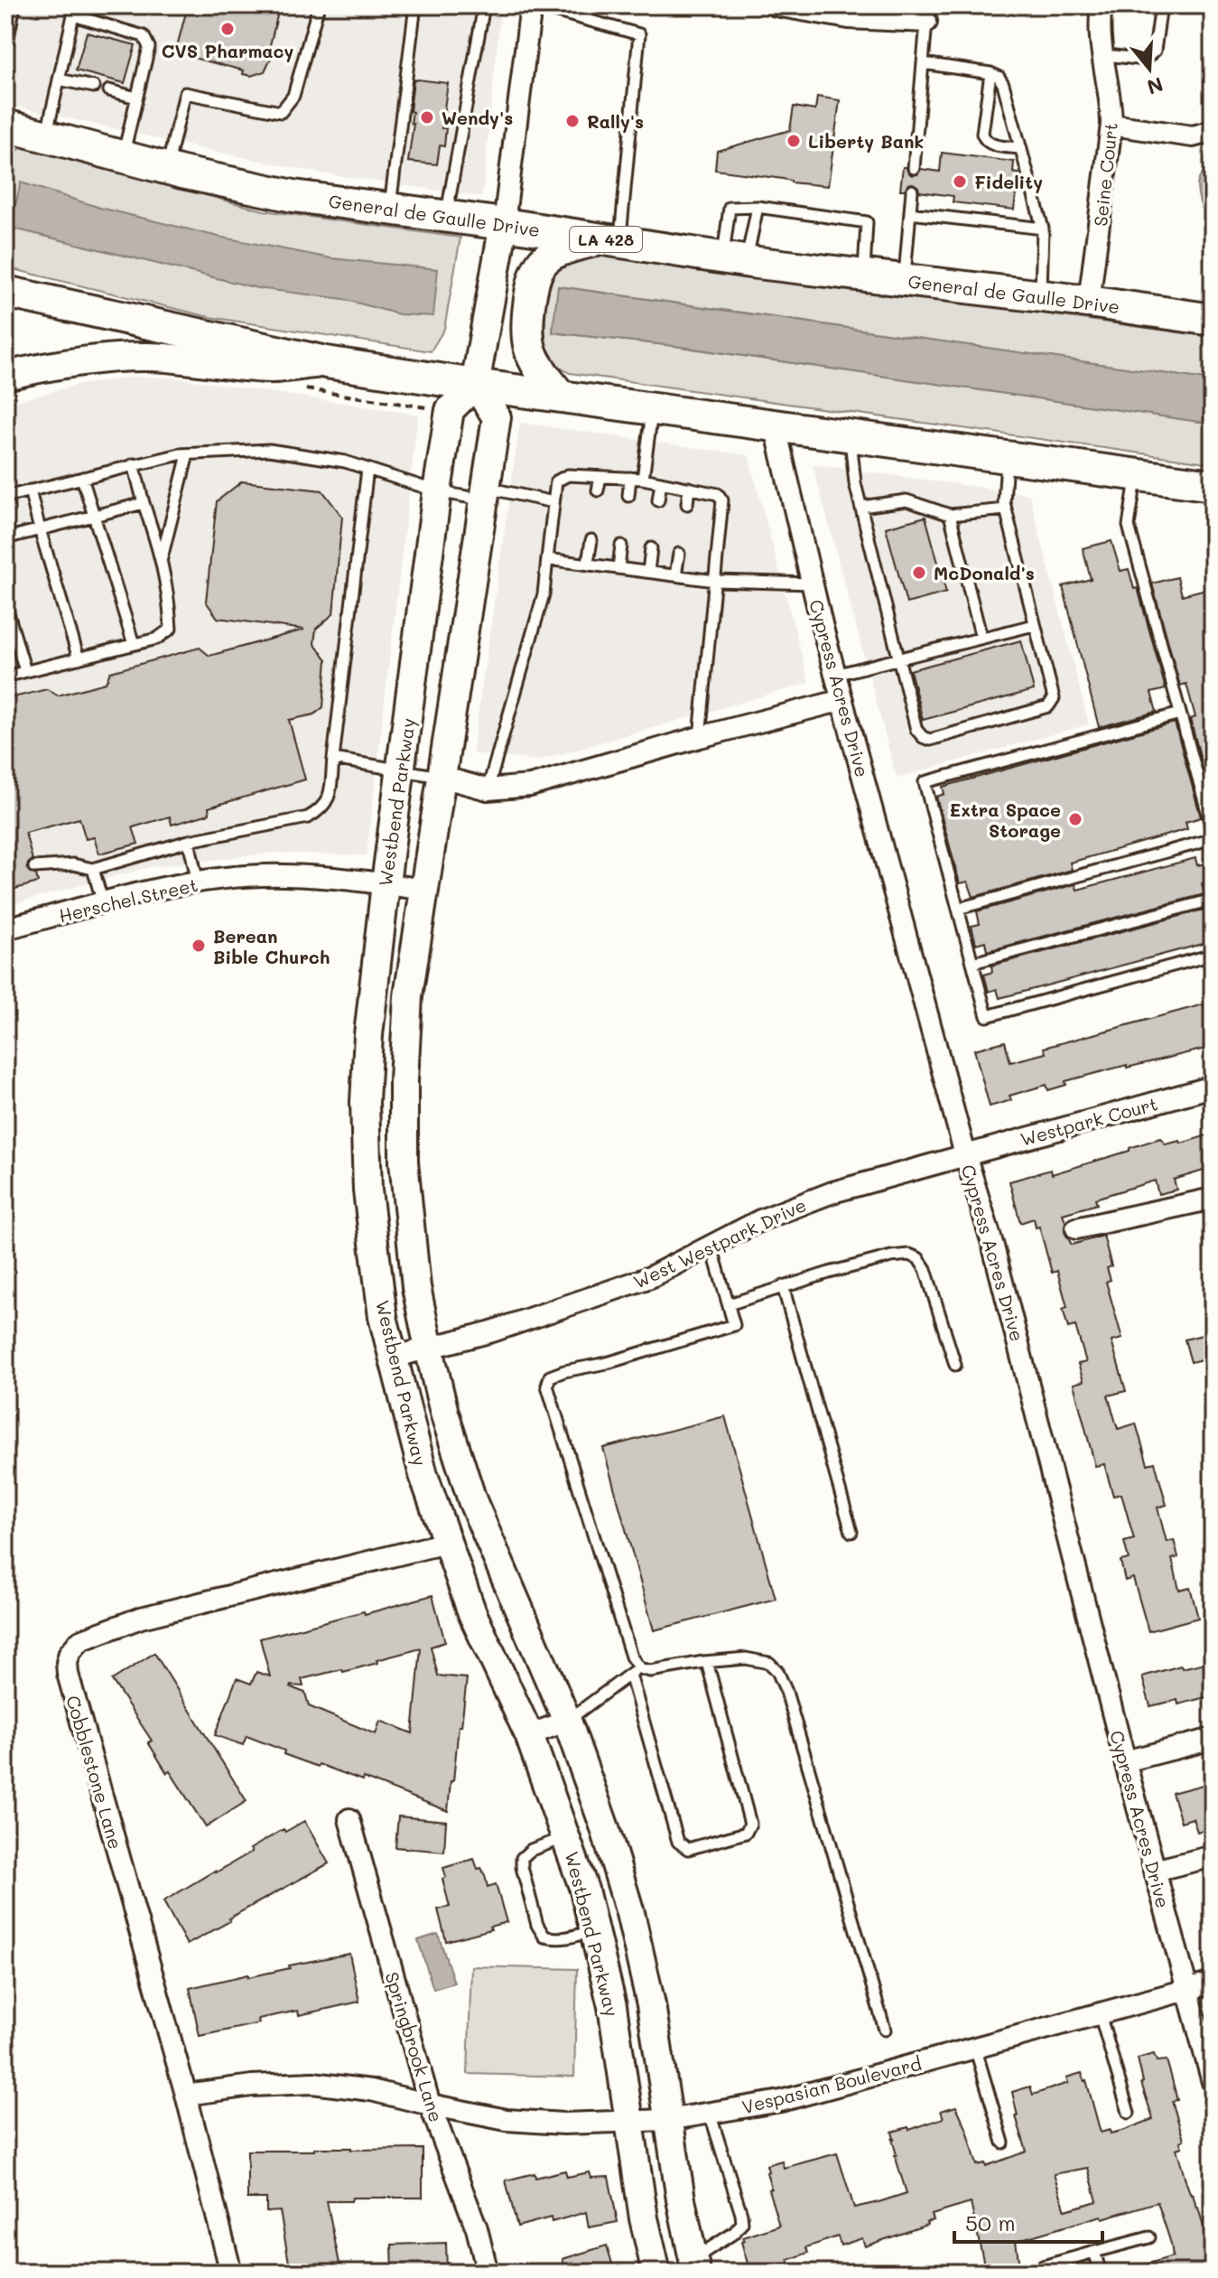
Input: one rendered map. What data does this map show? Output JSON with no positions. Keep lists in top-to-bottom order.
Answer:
{
  "streets": {
    "main road": ["General de Gaulle Drive", "LA 428"],
    "street": [
      "Seine Court",
      "Cypress Acres Drive",
      "Westbend Parkway",
      "Herschel Street",
      "Westpark Court",
      "West Westpark Drive",
      "Cobblestone Lane",
      "Springbrook Lane",
      "Vespasian Boulevard"
    ]
  },
  "crossings": [
    ["Seine Court", "General de Gaulle Drive"],
    ["Cypress Acres Drive", "Westpark Court"],
    ["Cypress Acres Drive", "West Westpark Drive"],
    ["Cypress Acres Drive", "Vespasian Boulevard"],
    ["Westbend Parkway", "Herschel Street"],
    ["Westbend Parkway", "West Westpark Drive"],
    ["Westbend Parkway", "Cobblestone Lane"],
    ["Westbend Parkway", "Vespasian Boulevard"],
    ["Westpark Court", "West Westpark Drive"],
    ["Cobblestone Lane", "Vespasian Boulevard"],
    ["Springbrook Lane", "Vespasian Boulevard"]
  ],
  "places": [
    "CVS Pharmacy",
    "Wendy's",
    "Rally's",
    "Liberty Bank",
    "Fidelity",
    "McDonald's",
    "Extra Space Storage",
    "Berean Bible Church"
  ],
  "scale_bar": "50 m",
  "north": "bottom"
}
